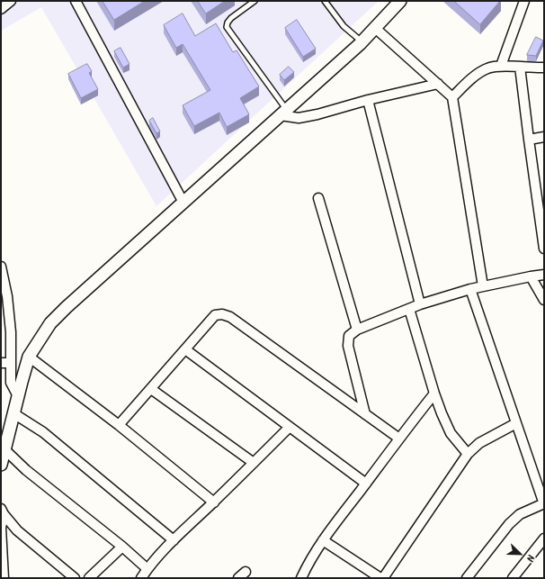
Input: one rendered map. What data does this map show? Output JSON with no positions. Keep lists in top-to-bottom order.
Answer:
{
  "north": "bottom right"
}
